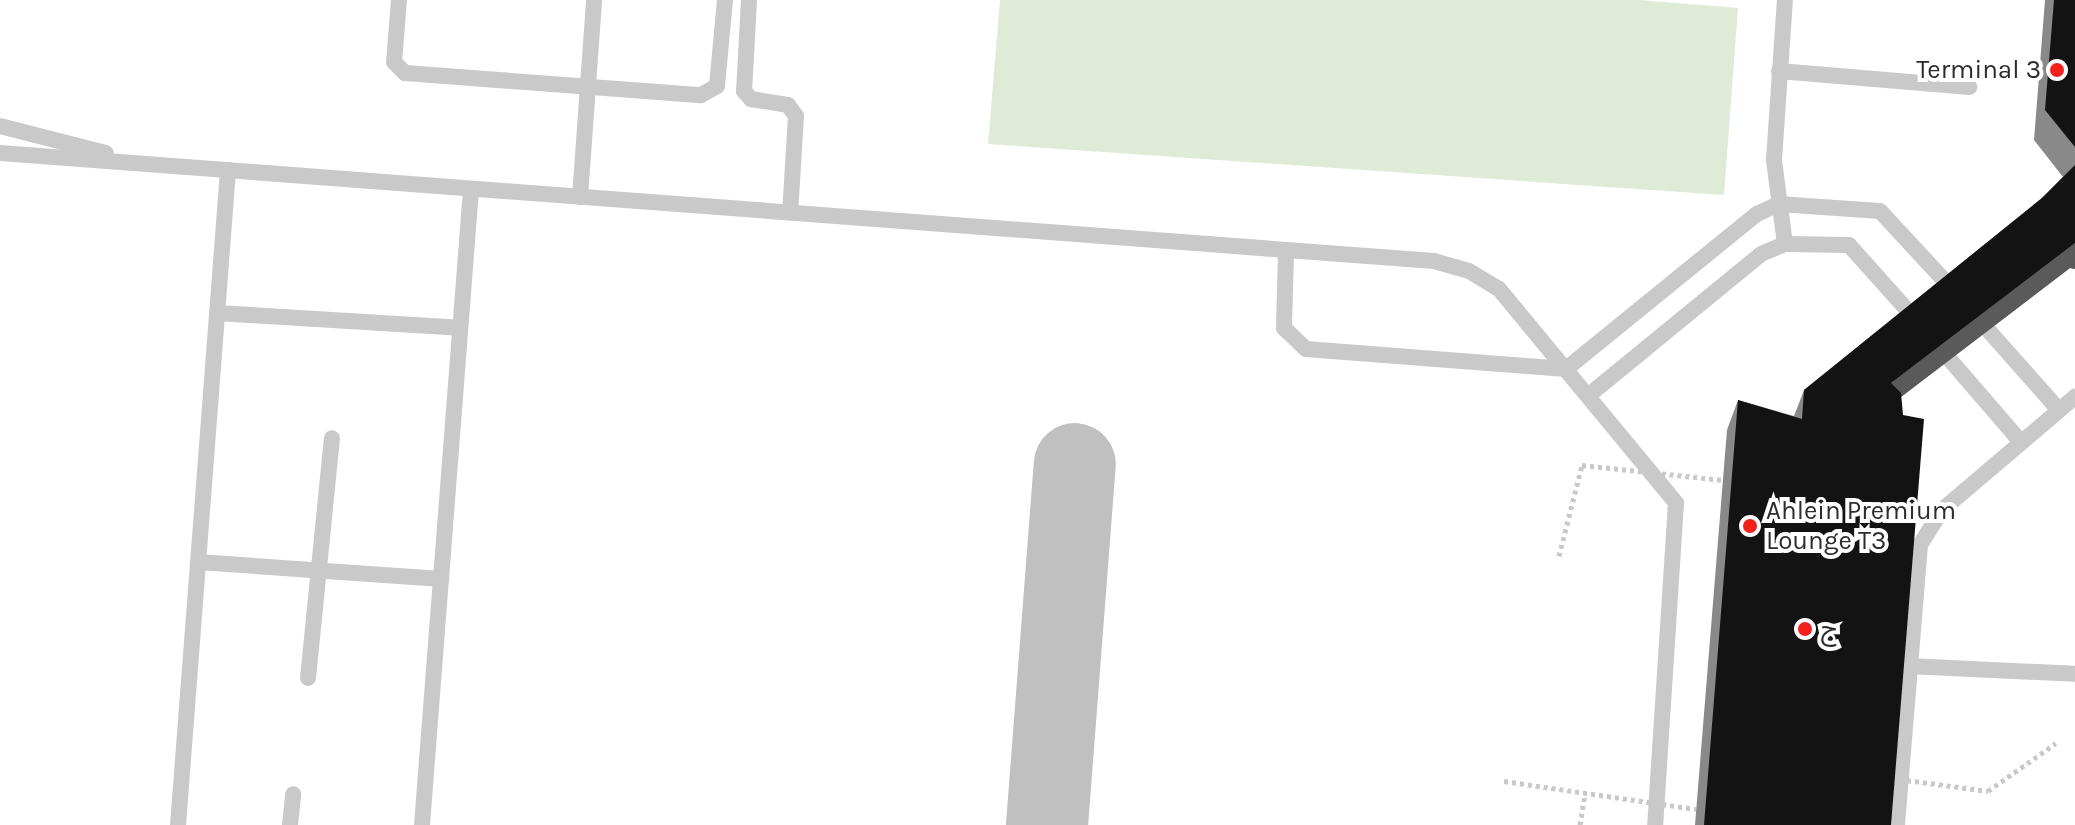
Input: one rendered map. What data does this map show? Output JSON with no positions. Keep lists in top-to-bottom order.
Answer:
{
  "places": ["Terminal 3", "Ahlein Premium Lounge T3", "ج"]
}
